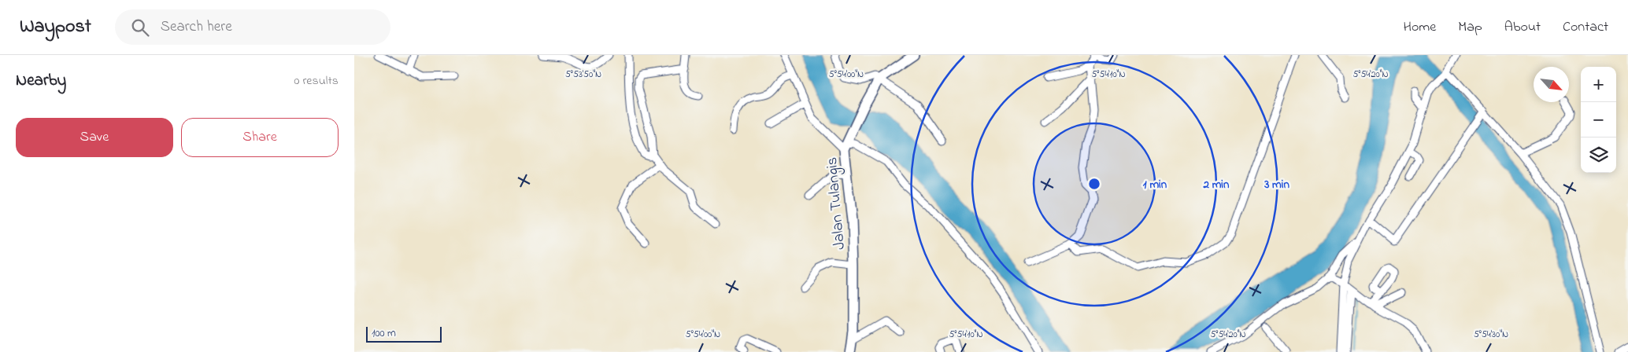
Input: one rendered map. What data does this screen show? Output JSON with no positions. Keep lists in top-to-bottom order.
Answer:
{
  "streets": {
    "main road": ["Jalan Tulangis"]
  },
  "scale_bar": "100 m",
  "north": "bottom right",
  "page": {
    "header": "Waypost",
    "search": "Search here",
    "nav": [
      "Home",
      "Map",
      "About",
      "Contact"
    ],
    "heading": ["Nearby", "0 results"],
    "map_buttons": ["+", "−"],
    "buttons": ["Save", "Share"],
    "scale": "100 m"
  },
  "coordinates": [
    "5°53'50\"N",
    "5°54'00\"N",
    "5°54'10\"N",
    "5°54'20\"N",
    "5°54'30\"N"
  ],
  "rings": ["1 min", "2 min", "3 min"]
}
